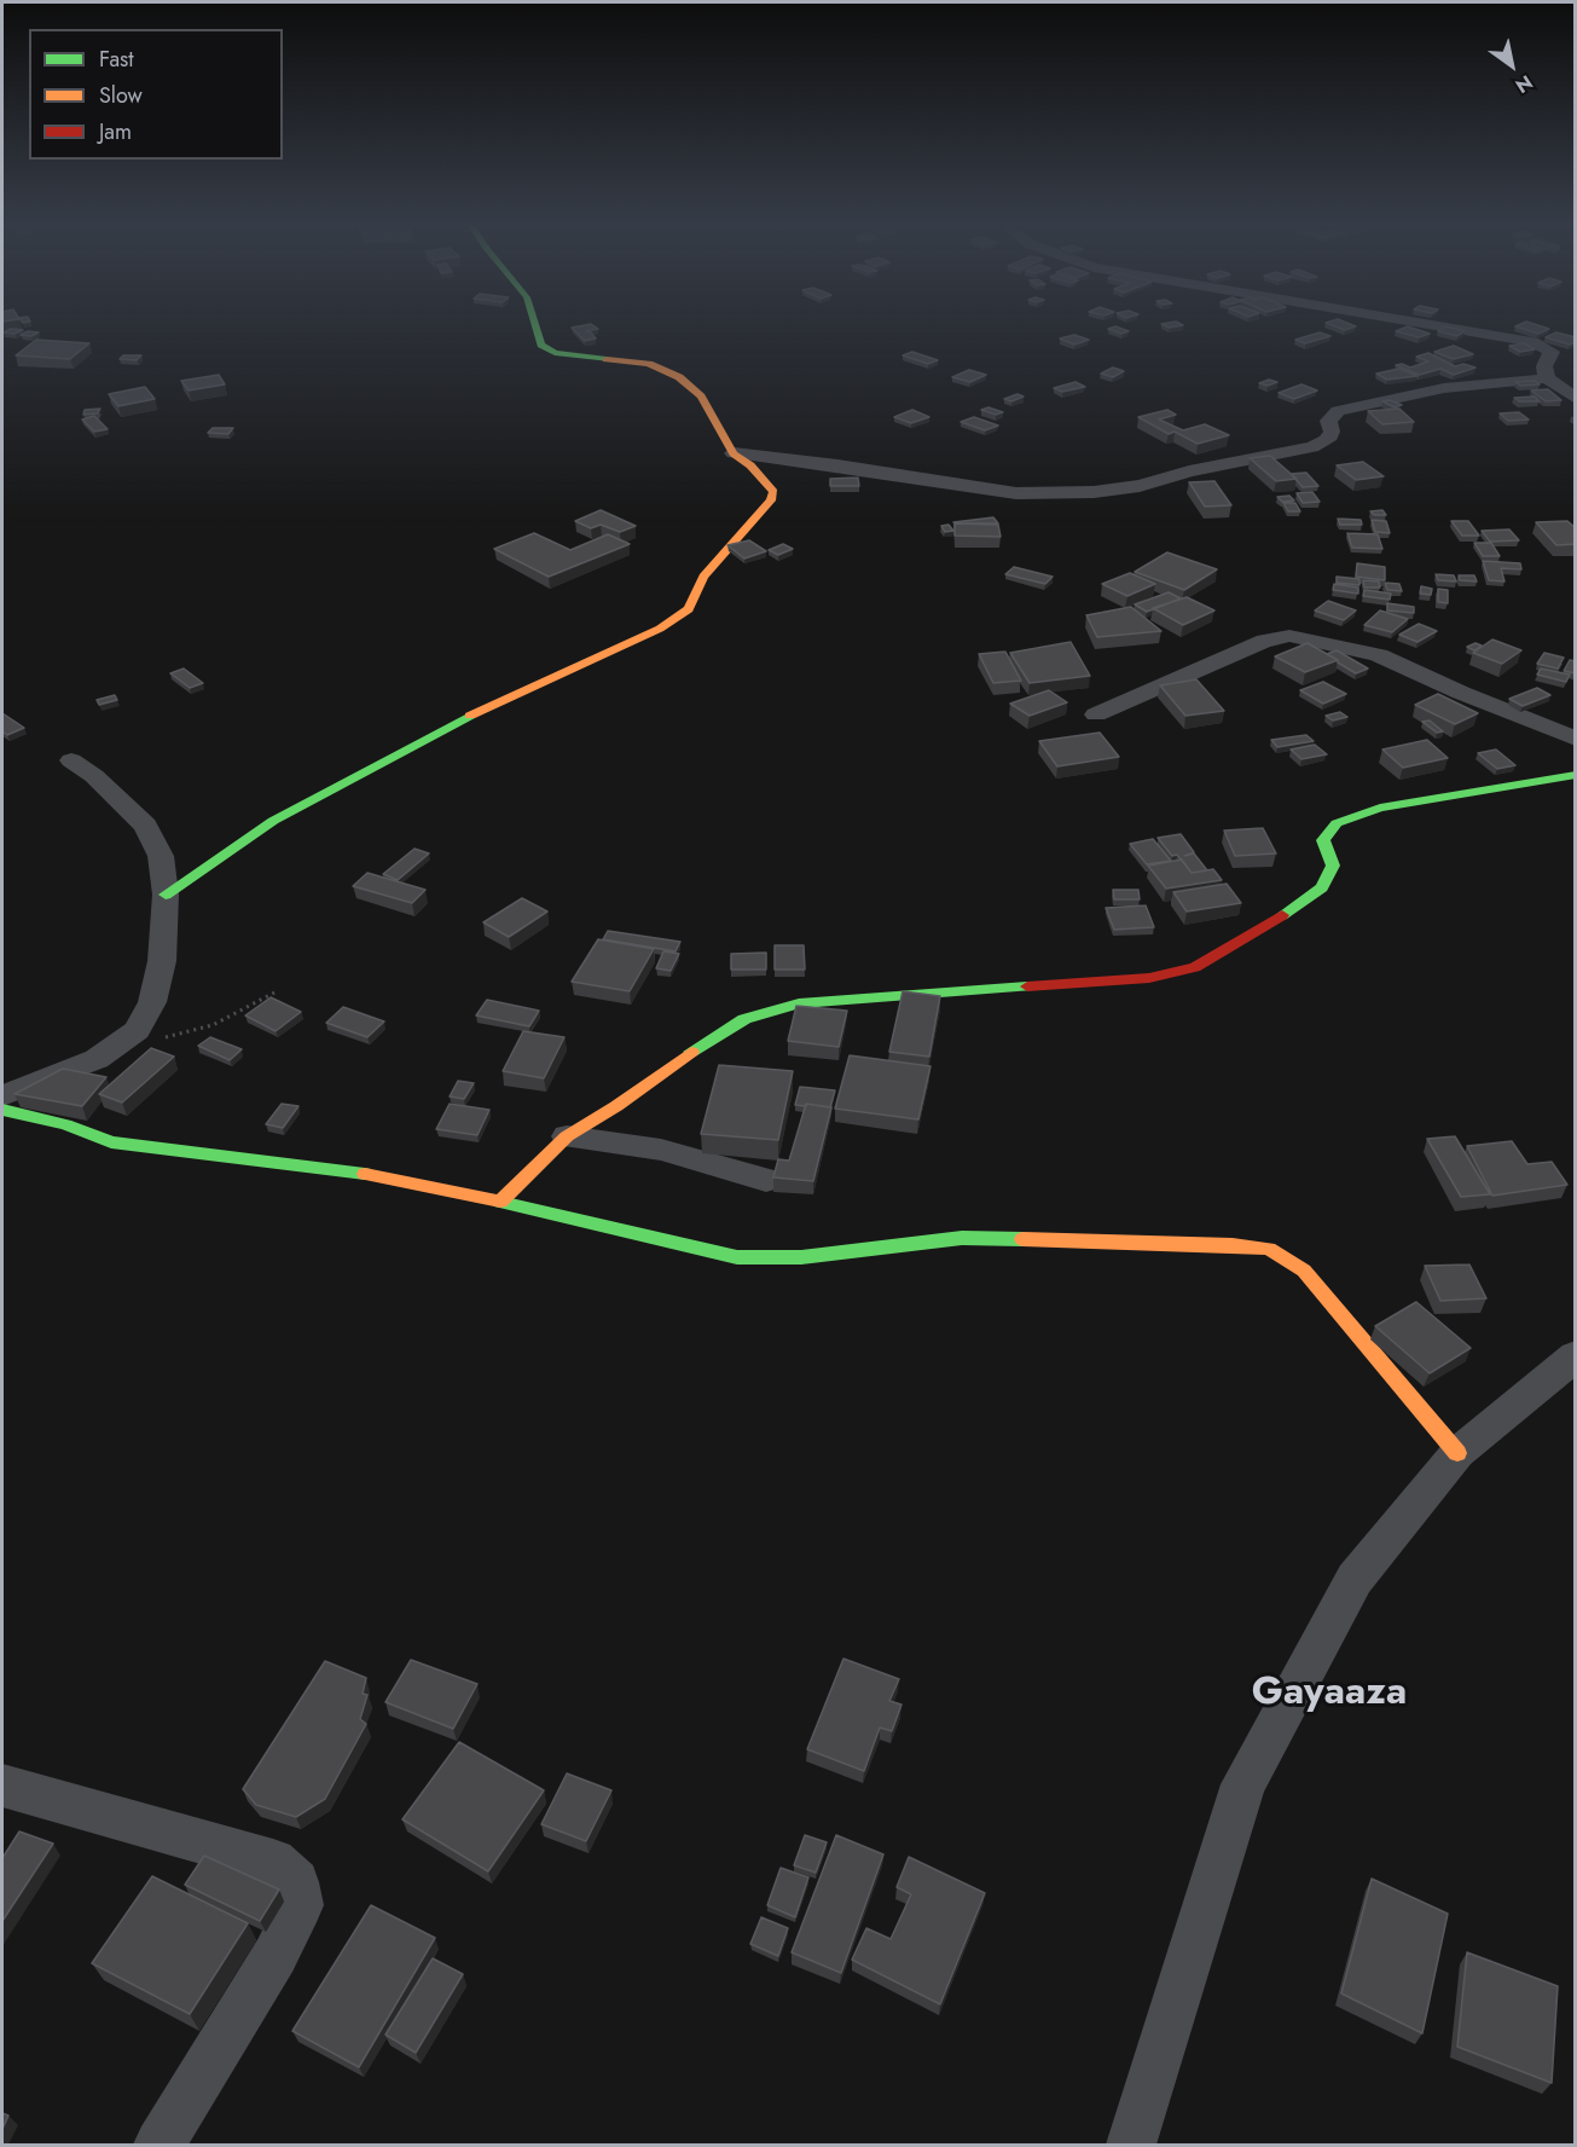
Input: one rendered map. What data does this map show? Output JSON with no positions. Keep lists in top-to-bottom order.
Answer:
{
  "districts": ["Gayaaza"],
  "legend": ["Fast", "Slow", "Jam"],
  "north": "bottom right"
}
